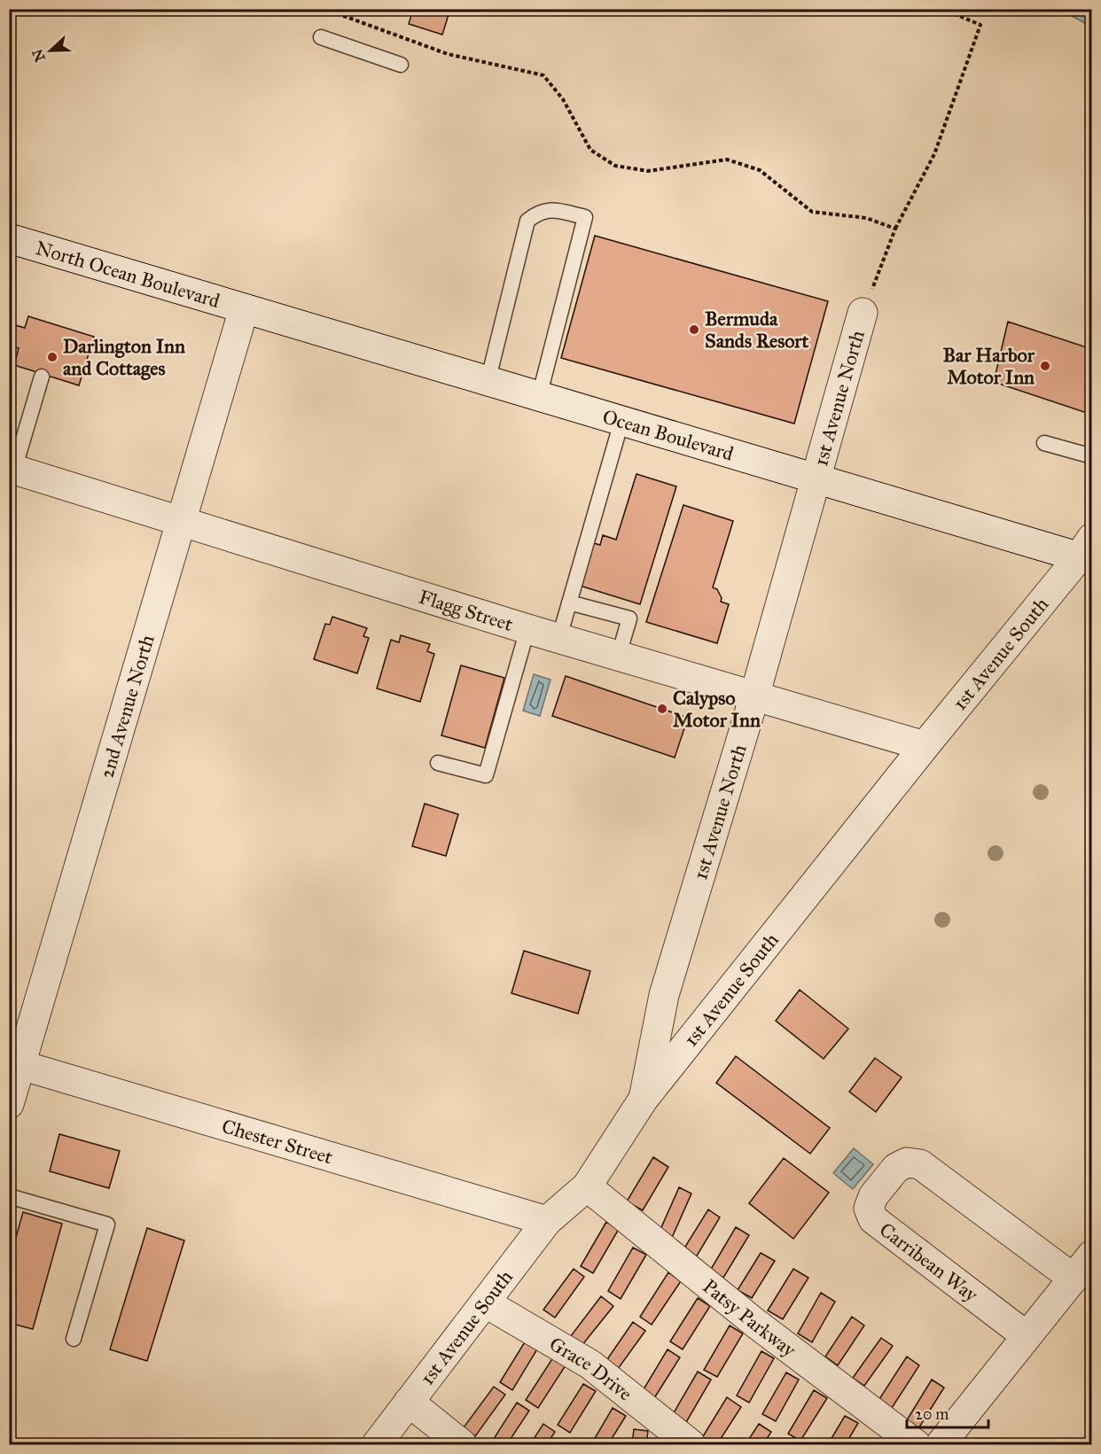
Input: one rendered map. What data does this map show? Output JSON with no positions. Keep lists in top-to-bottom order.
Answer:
{
  "streets": {
    "street": [
      "North Ocean Boulevard",
      "1st Avenue North",
      "Ocean Boulevard",
      "Flagg Street",
      "1st Avenue South",
      "2nd Avenue North",
      "Chester Street",
      "Carribean Way",
      "Patsy Parkway",
      "Grace Drive"
    ]
  },
  "crossings": [
    ["North Ocean Boulevard", "Ocean Boulevard"],
    ["North Ocean Boulevard", "2nd Avenue North"],
    ["1st Avenue North", "Ocean Boulevard"],
    ["1st Avenue North", "Flagg Street"],
    ["1st Avenue North", "1st Avenue South"],
    ["Ocean Boulevard", "1st Avenue South"],
    ["Ocean Boulevard", "2nd Avenue North"],
    ["Flagg Street", "1st Avenue South"],
    ["Flagg Street", "2nd Avenue North"],
    ["1st Avenue South", "Chester Street"],
    ["1st Avenue South", "Patsy Parkway"],
    ["1st Avenue South", "Grace Drive"],
    ["2nd Avenue North", "Chester Street"]
  ],
  "places": [
    "Bermuda Sands Resort",
    "Darlington Inn and Cottages",
    "Bar Harbor Motor Inn",
    "Calypso Motor Inn"
  ],
  "scale_bar": "20 m",
  "north": "left"
}
